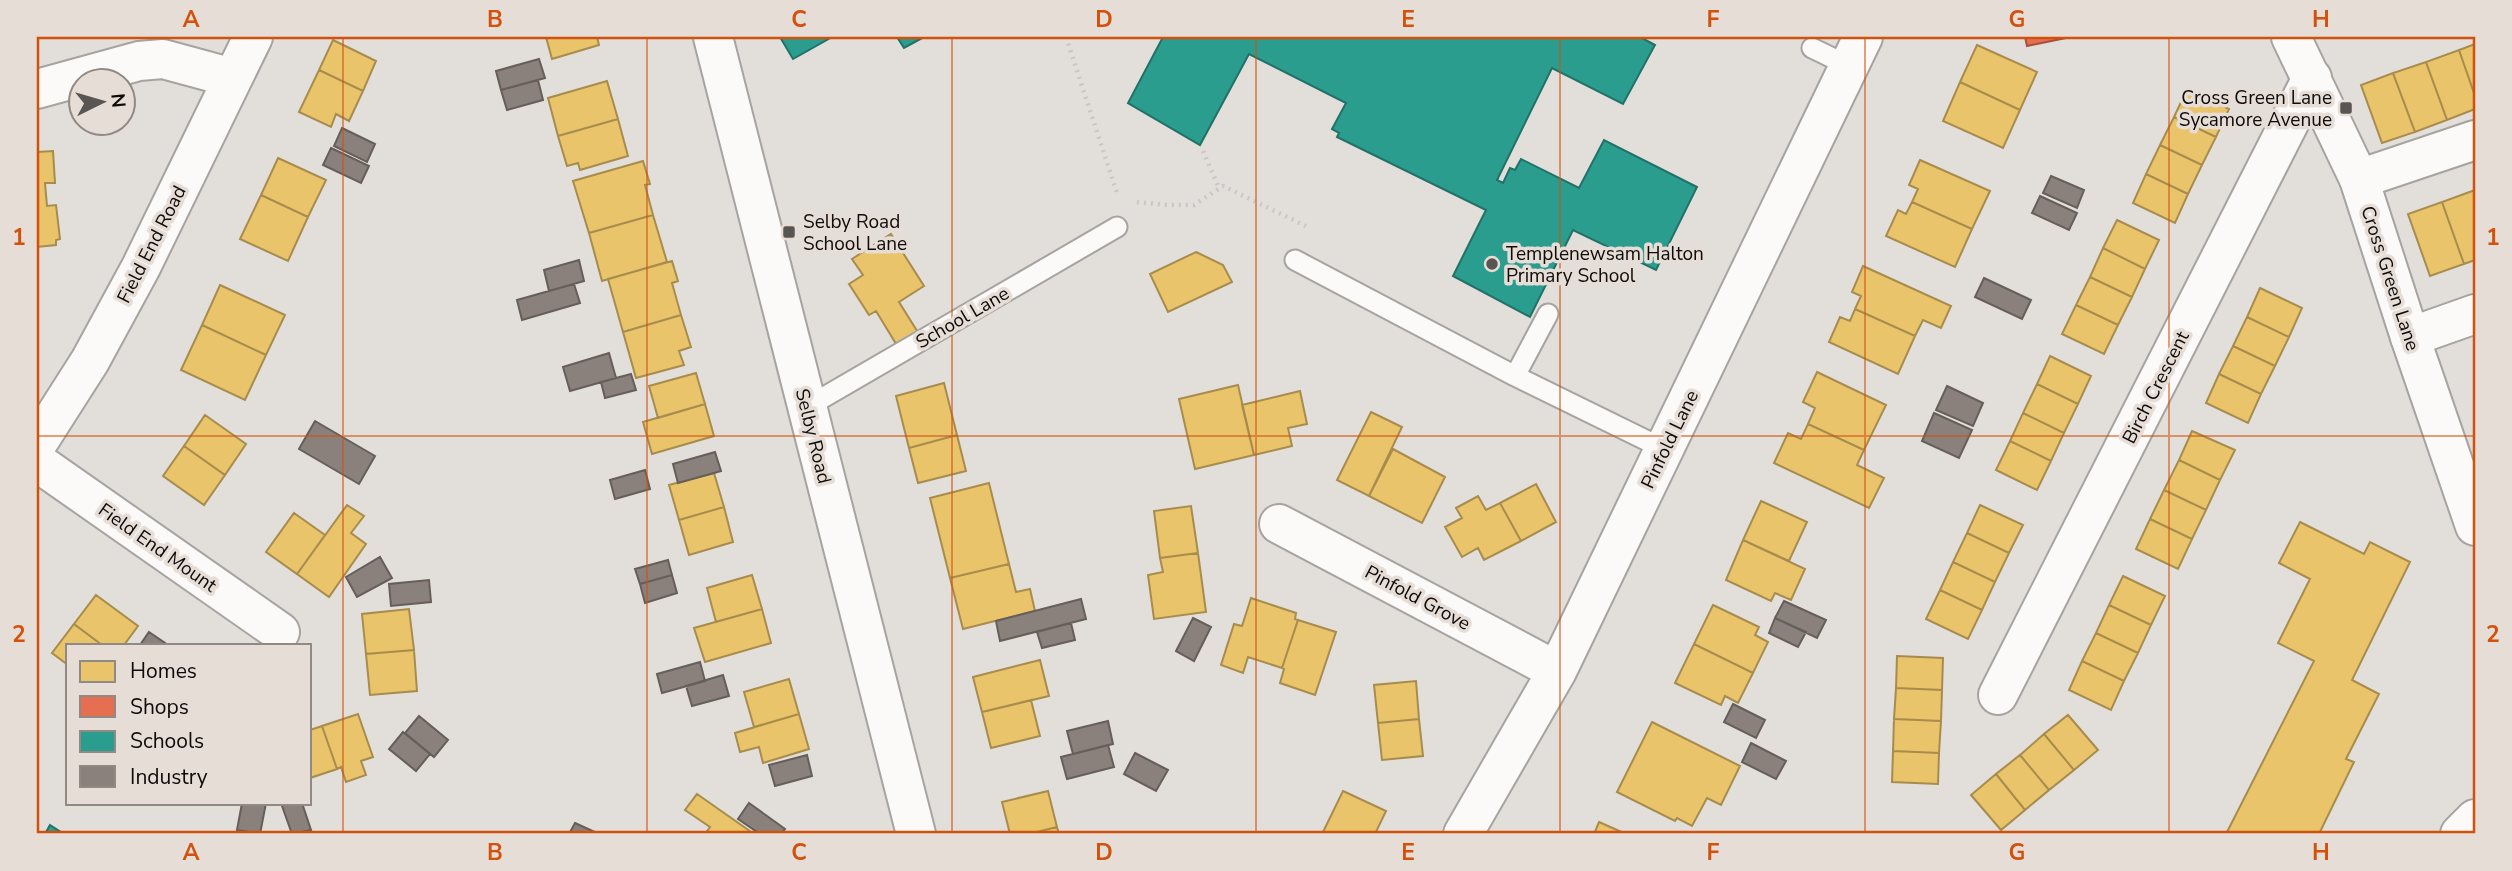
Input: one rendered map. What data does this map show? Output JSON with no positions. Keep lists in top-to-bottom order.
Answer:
{
  "streets": {
    "street": [
      "Field End Road",
      "Cross Green Lane",
      "Birch Crescent",
      "Selby Road",
      "Pinfold Lane",
      "Field End Mount",
      "Pinfold Grove"
    ],
    "lane": ["School Lane"]
  },
  "crossings": [
    ["Cross Green Lane", "Birch Crescent"],
    ["School Lane", "Selby Road"],
    ["Pinfold Lane", "Pinfold Grove"]
  ],
  "places": {
    "transit": ["Cross Green Lane Sycamore Avenue", "Selby Road School Lane"],
    "other": ["Templenewsam Halton Primary School"]
  },
  "legend": [
    "Homes",
    "Shops",
    "Schools",
    "Industry"
  ],
  "north": "right",
  "grid": {
    "columns": [
      "A",
      "B",
      "C",
      "D",
      "E",
      "F",
      "G",
      "H"
    ],
    "rows": ["1", "2"]
  }
}
